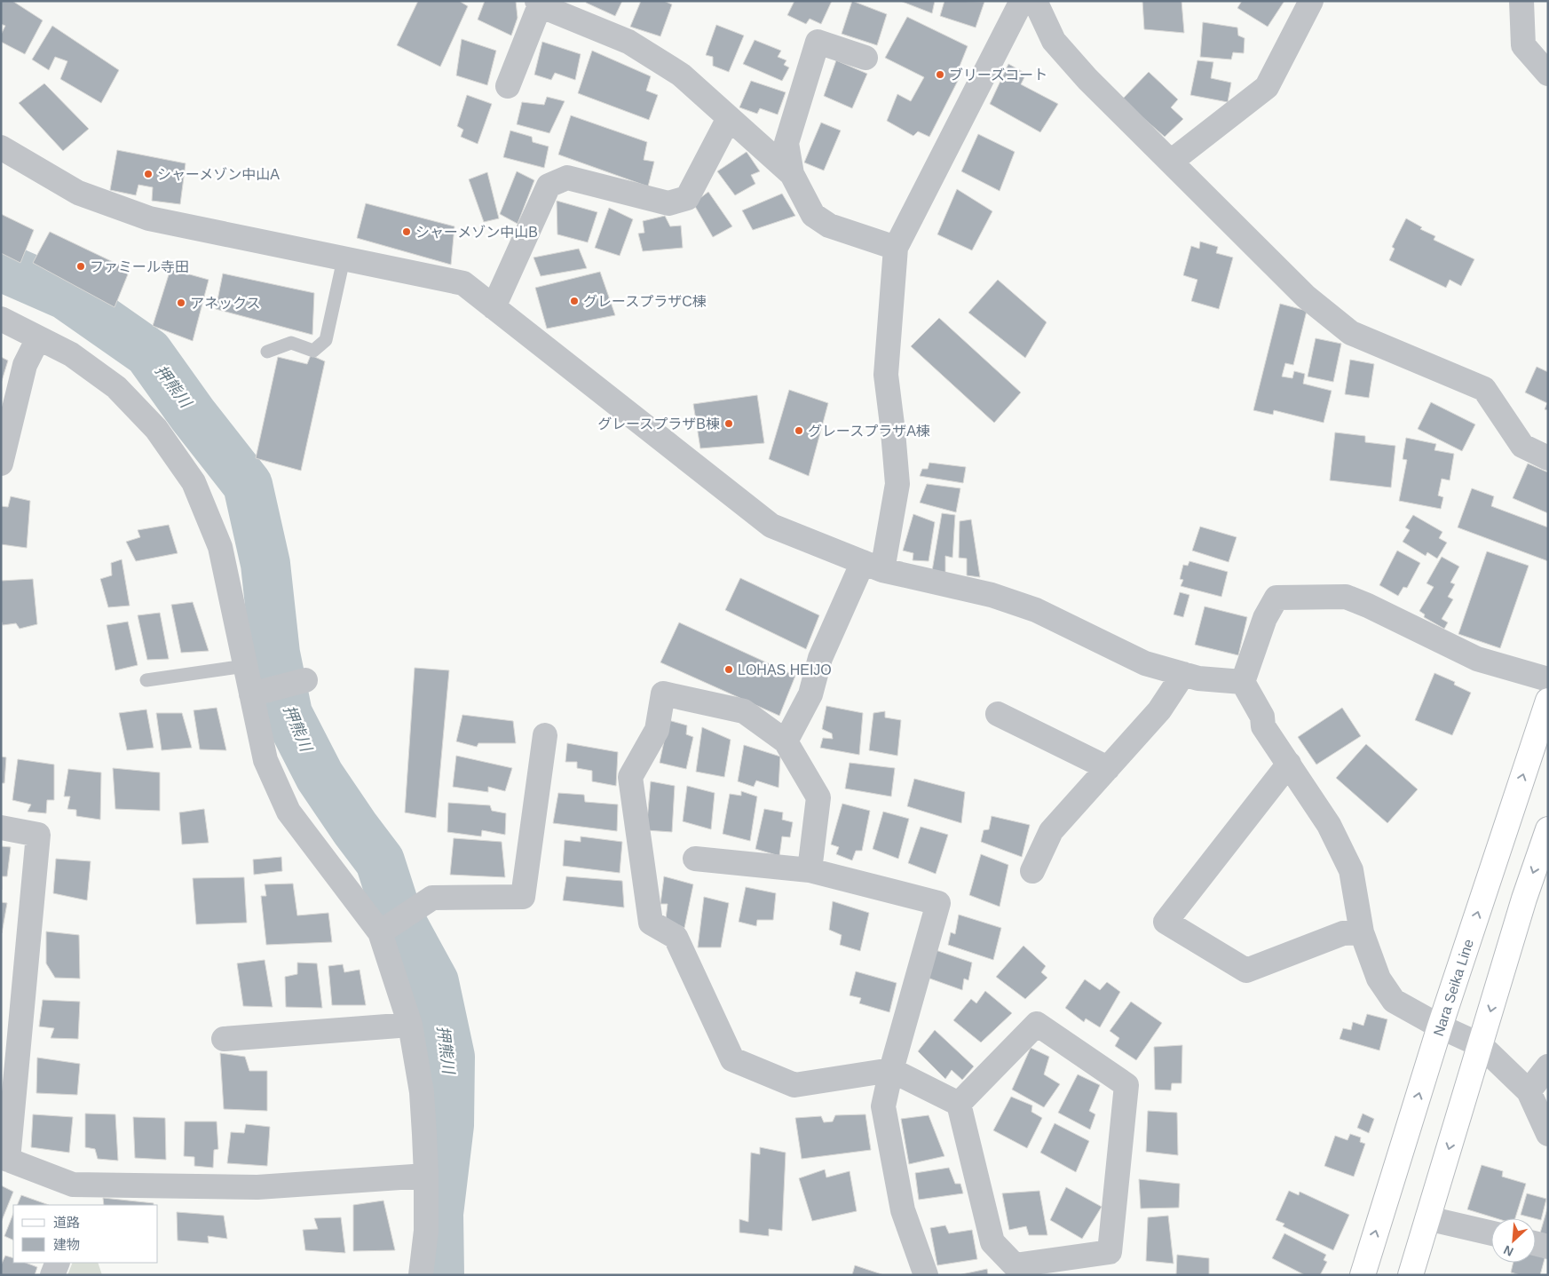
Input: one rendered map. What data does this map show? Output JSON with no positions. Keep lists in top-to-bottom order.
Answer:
{
  "streets": {
    "main road": ["Nara Seika Line"]
  },
  "water": ["押熊川"],
  "places": [
    "ブリーズコート",
    "シャーメゾン中山A",
    "シャーメゾン中山B",
    "ファミール寺田",
    "グレースプラザC棟",
    "アネックス",
    "グレースプラザB棟",
    "グレースプラザA棟",
    "LOHAS HEIJO"
  ],
  "legend": ["道路", "建物"],
  "north": "bottom left"
}
